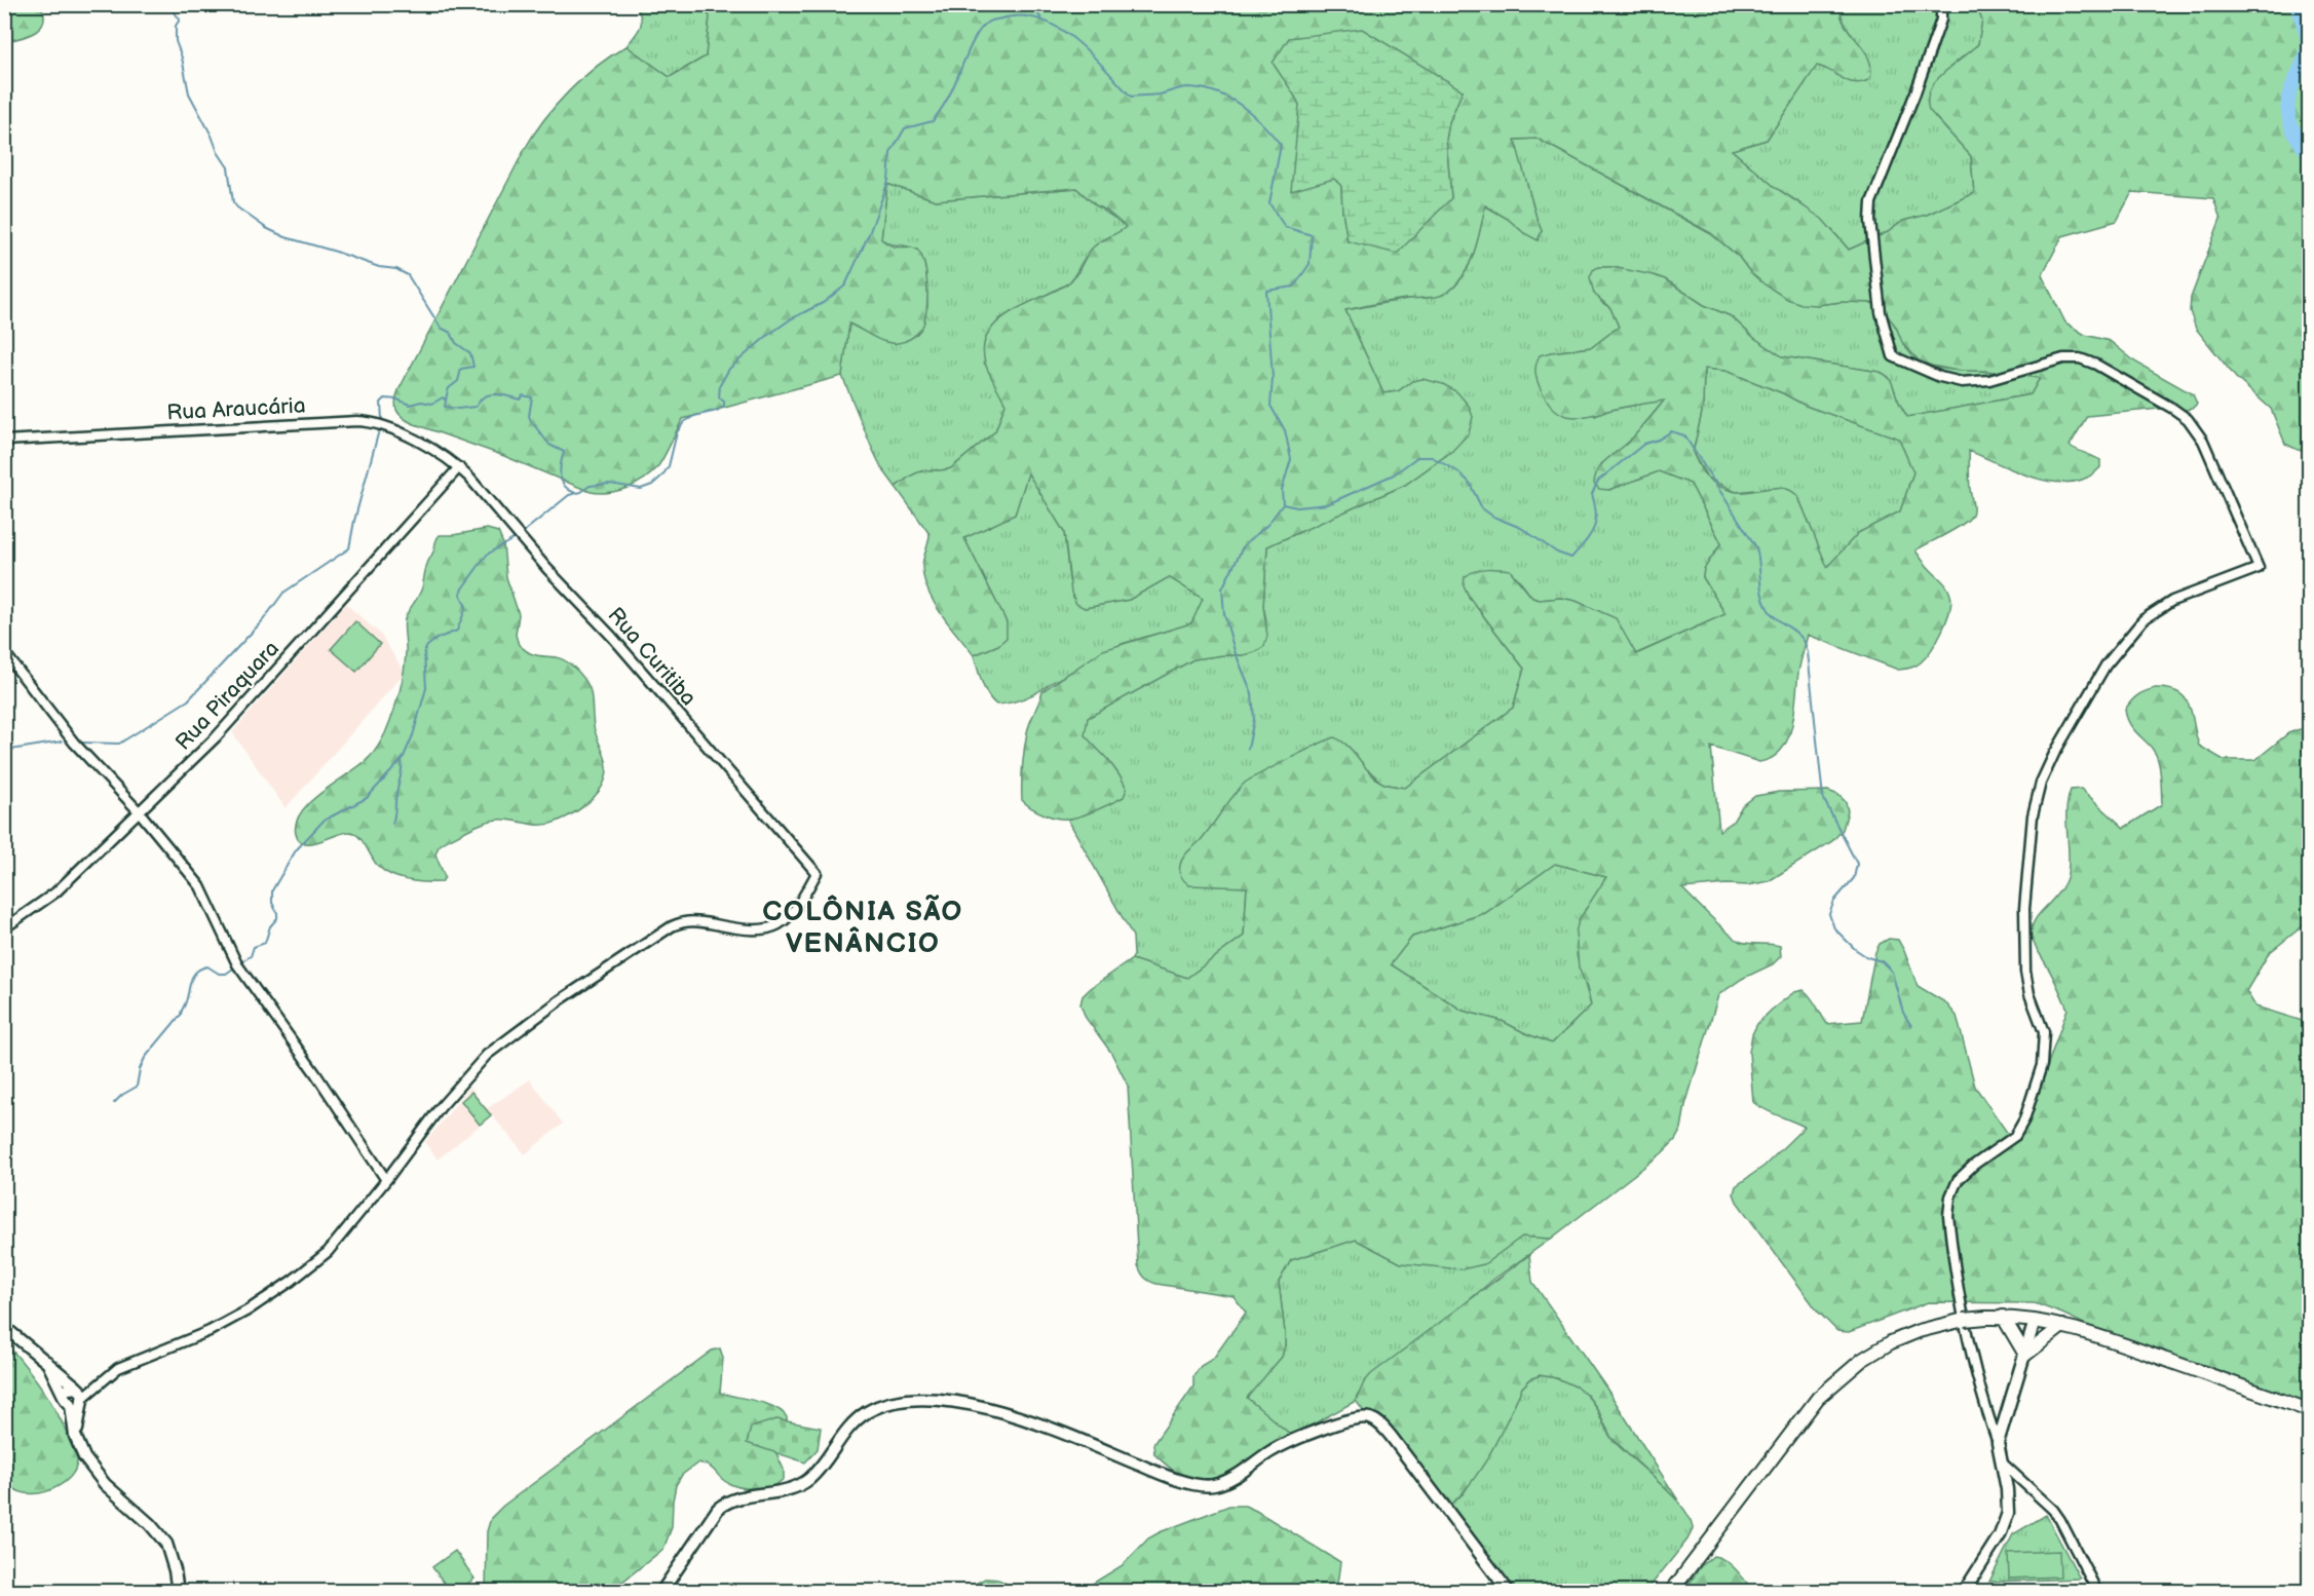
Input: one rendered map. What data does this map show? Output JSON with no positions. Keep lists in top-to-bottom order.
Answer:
{
  "streets": {
    "street": ["Rua Araucária", "Rua Curitiba", "Rua Piraquara"]
  },
  "crossings": [
    ["Rua Araucária", "Rua Curitiba"],
    ["Rua Araucária", "Rua Piraquara"],
    ["Rua Curitiba", "Rua Piraquara"]
  ],
  "districts": ["COLÔNIA SÃO VENÂNCIO"]
}
